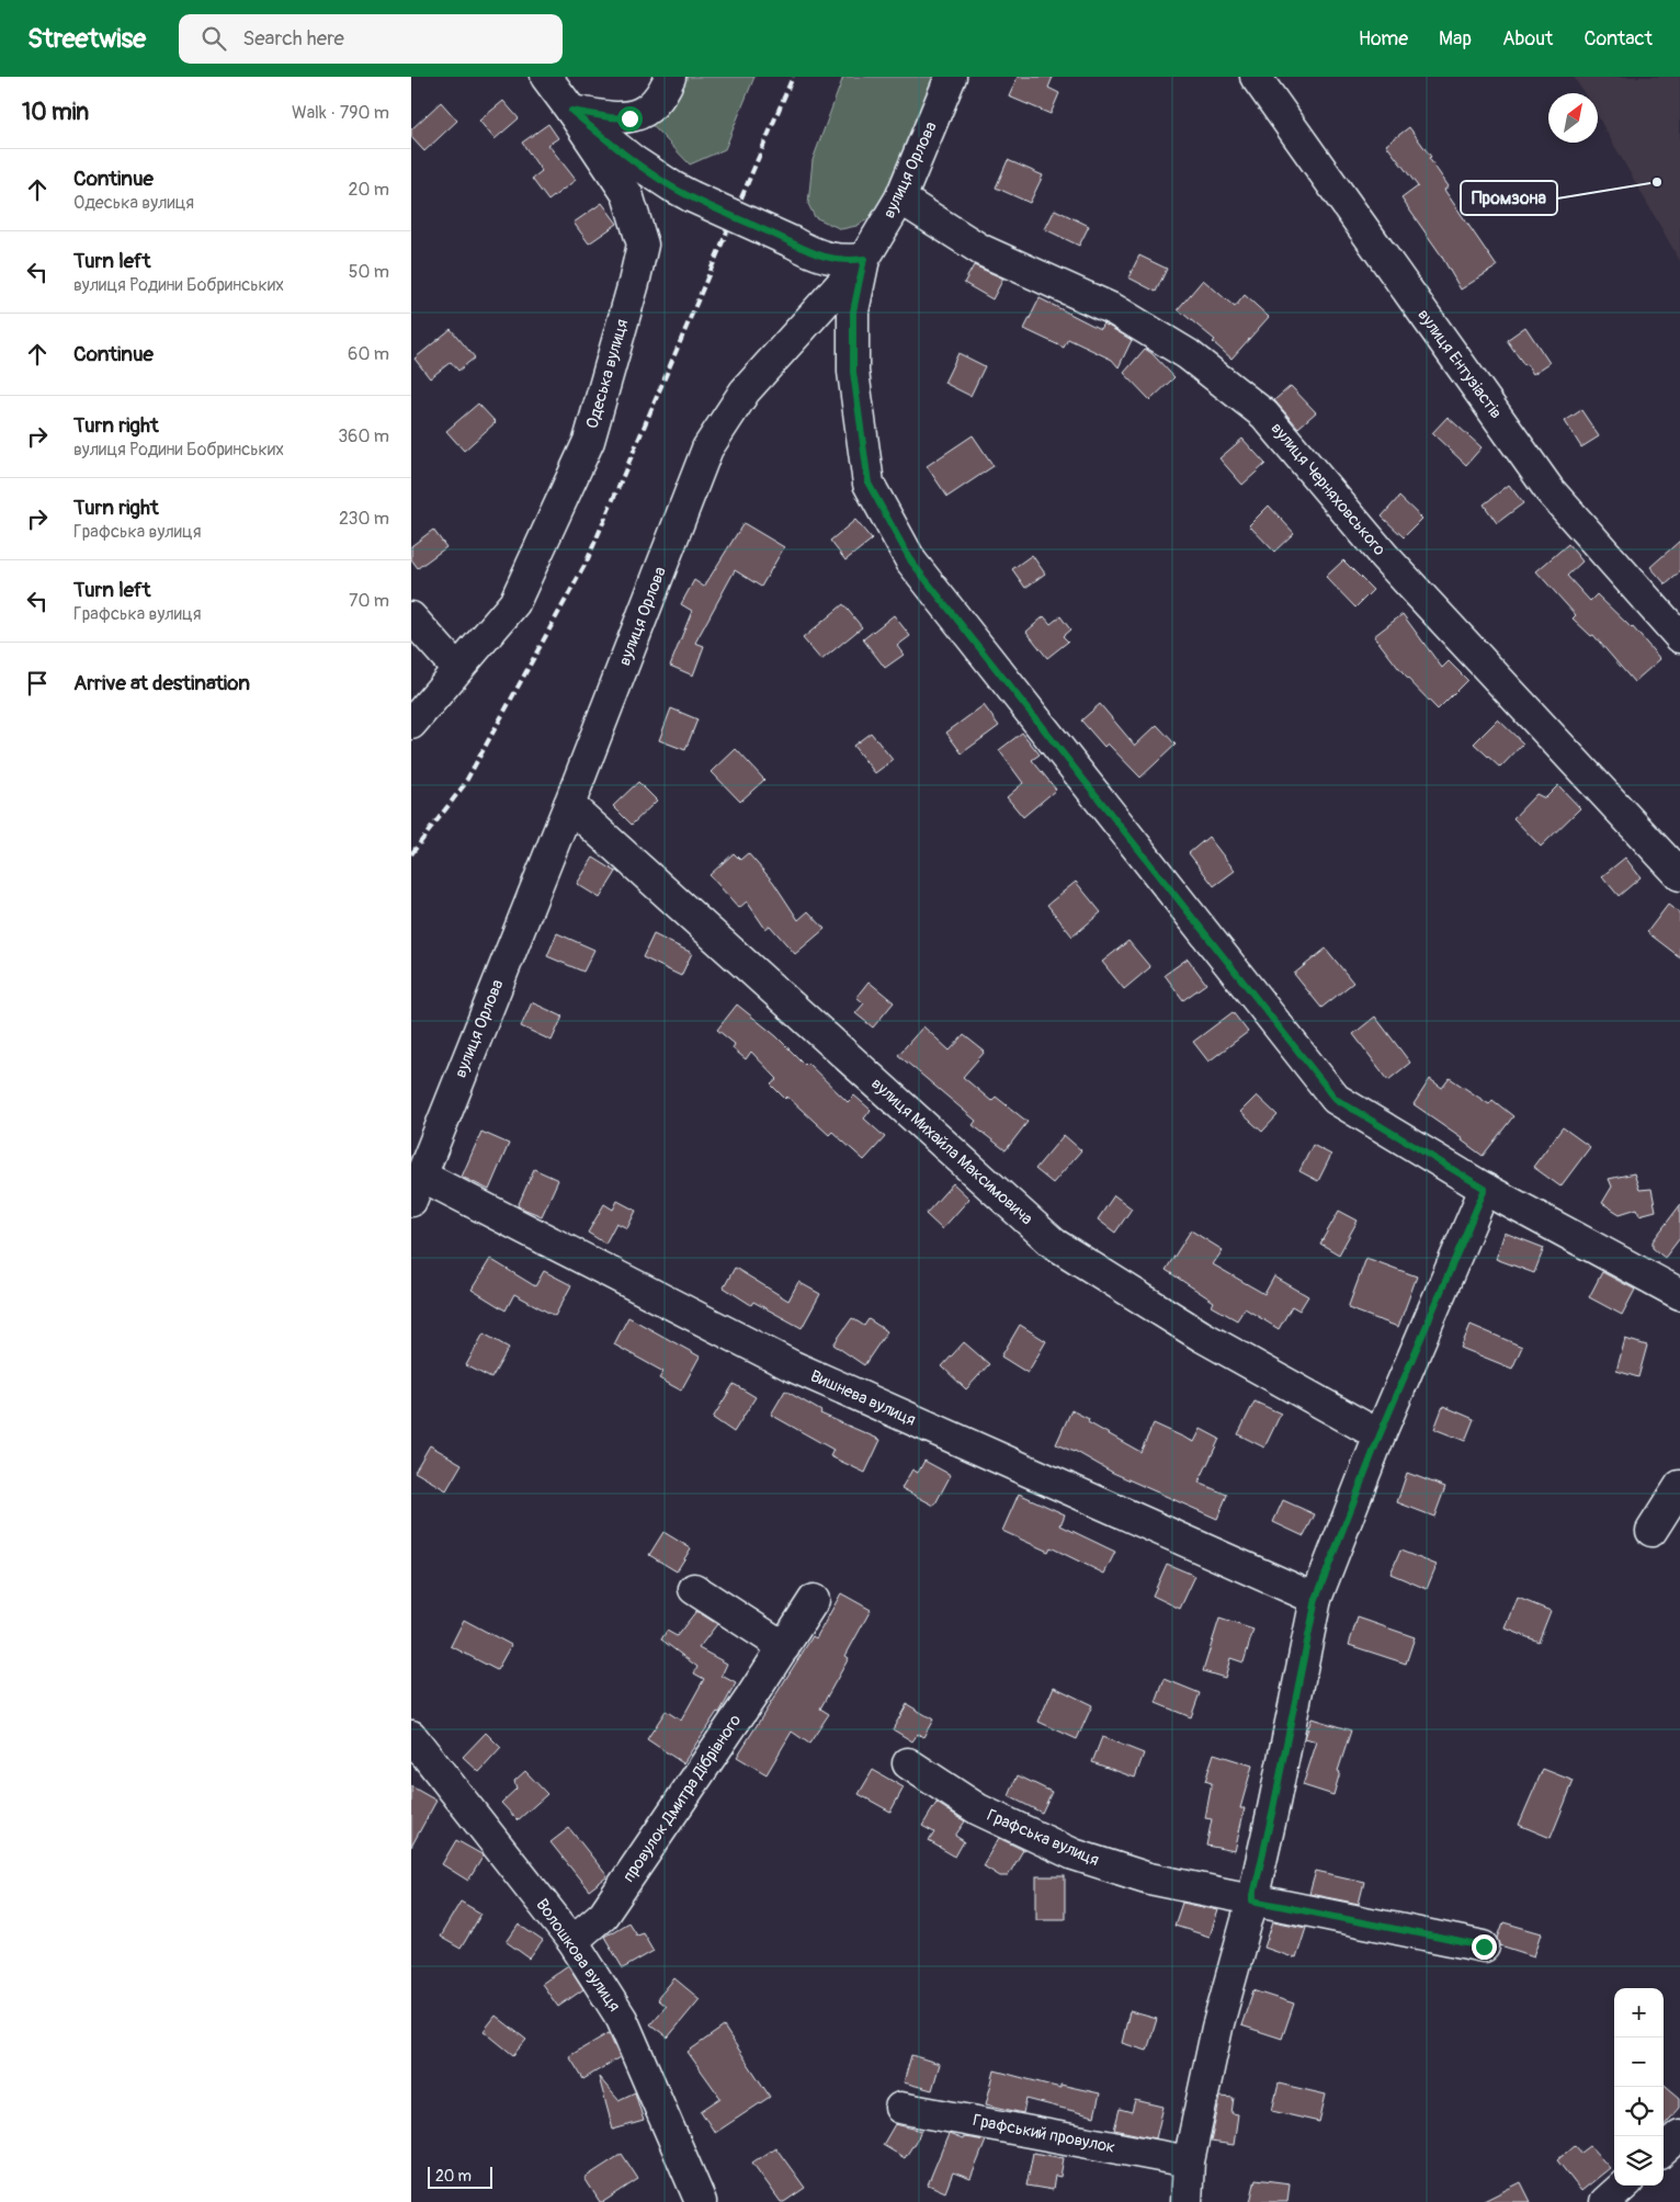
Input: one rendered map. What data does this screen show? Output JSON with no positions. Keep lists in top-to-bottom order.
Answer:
{
  "streets": {
    "street": [
      "вулиця Орлова",
      "вулиця Ентузіастів",
      "Одеська вулиця",
      "вулиця Черняховського",
      "вулиця Михайла Максимовича",
      "Вишнева вулиця",
      "провулок Дмитра Дібрівного",
      "Графська вулиця",
      "Волошкова вулиця",
      "Графський провулок"
    ]
  },
  "crossings": [
    ["вулиця Орлова", "вулиця Черняховського"],
    ["вулиця Орлова", "вулиця Михайла Максимовича"],
    ["вулиця Орлова", "Вишнева вулиця"],
    ["провулок Дмитра Дібрівного", "Волошкова вулиця"]
  ],
  "places": ["Промзона"],
  "scale_bar": "20 m",
  "north": "top right",
  "page": {
    "header": "Streetwise",
    "search": "Search here",
    "nav": [
      "Home",
      "Map",
      "About",
      "Contact"
    ],
    "heading": ["10 min", "Walk · 790 m"],
    "list": [
      ["Continue", "Одеська вулиця", "20 m"],
      ["Turn left", "вулиця Родини Бобринських", "50 m"],
      ["Continue", "60 m"],
      ["Turn right", "вулиця Родини Бобринських", "360 m"],
      ["Turn right", "Графська вулиця", "230 m"],
      ["Turn left", "Графська вулиця", "70 m"],
      "Arrive at destination"
    ],
    "map_buttons": ["+", "−"],
    "scale": "20 m"
  }
}
